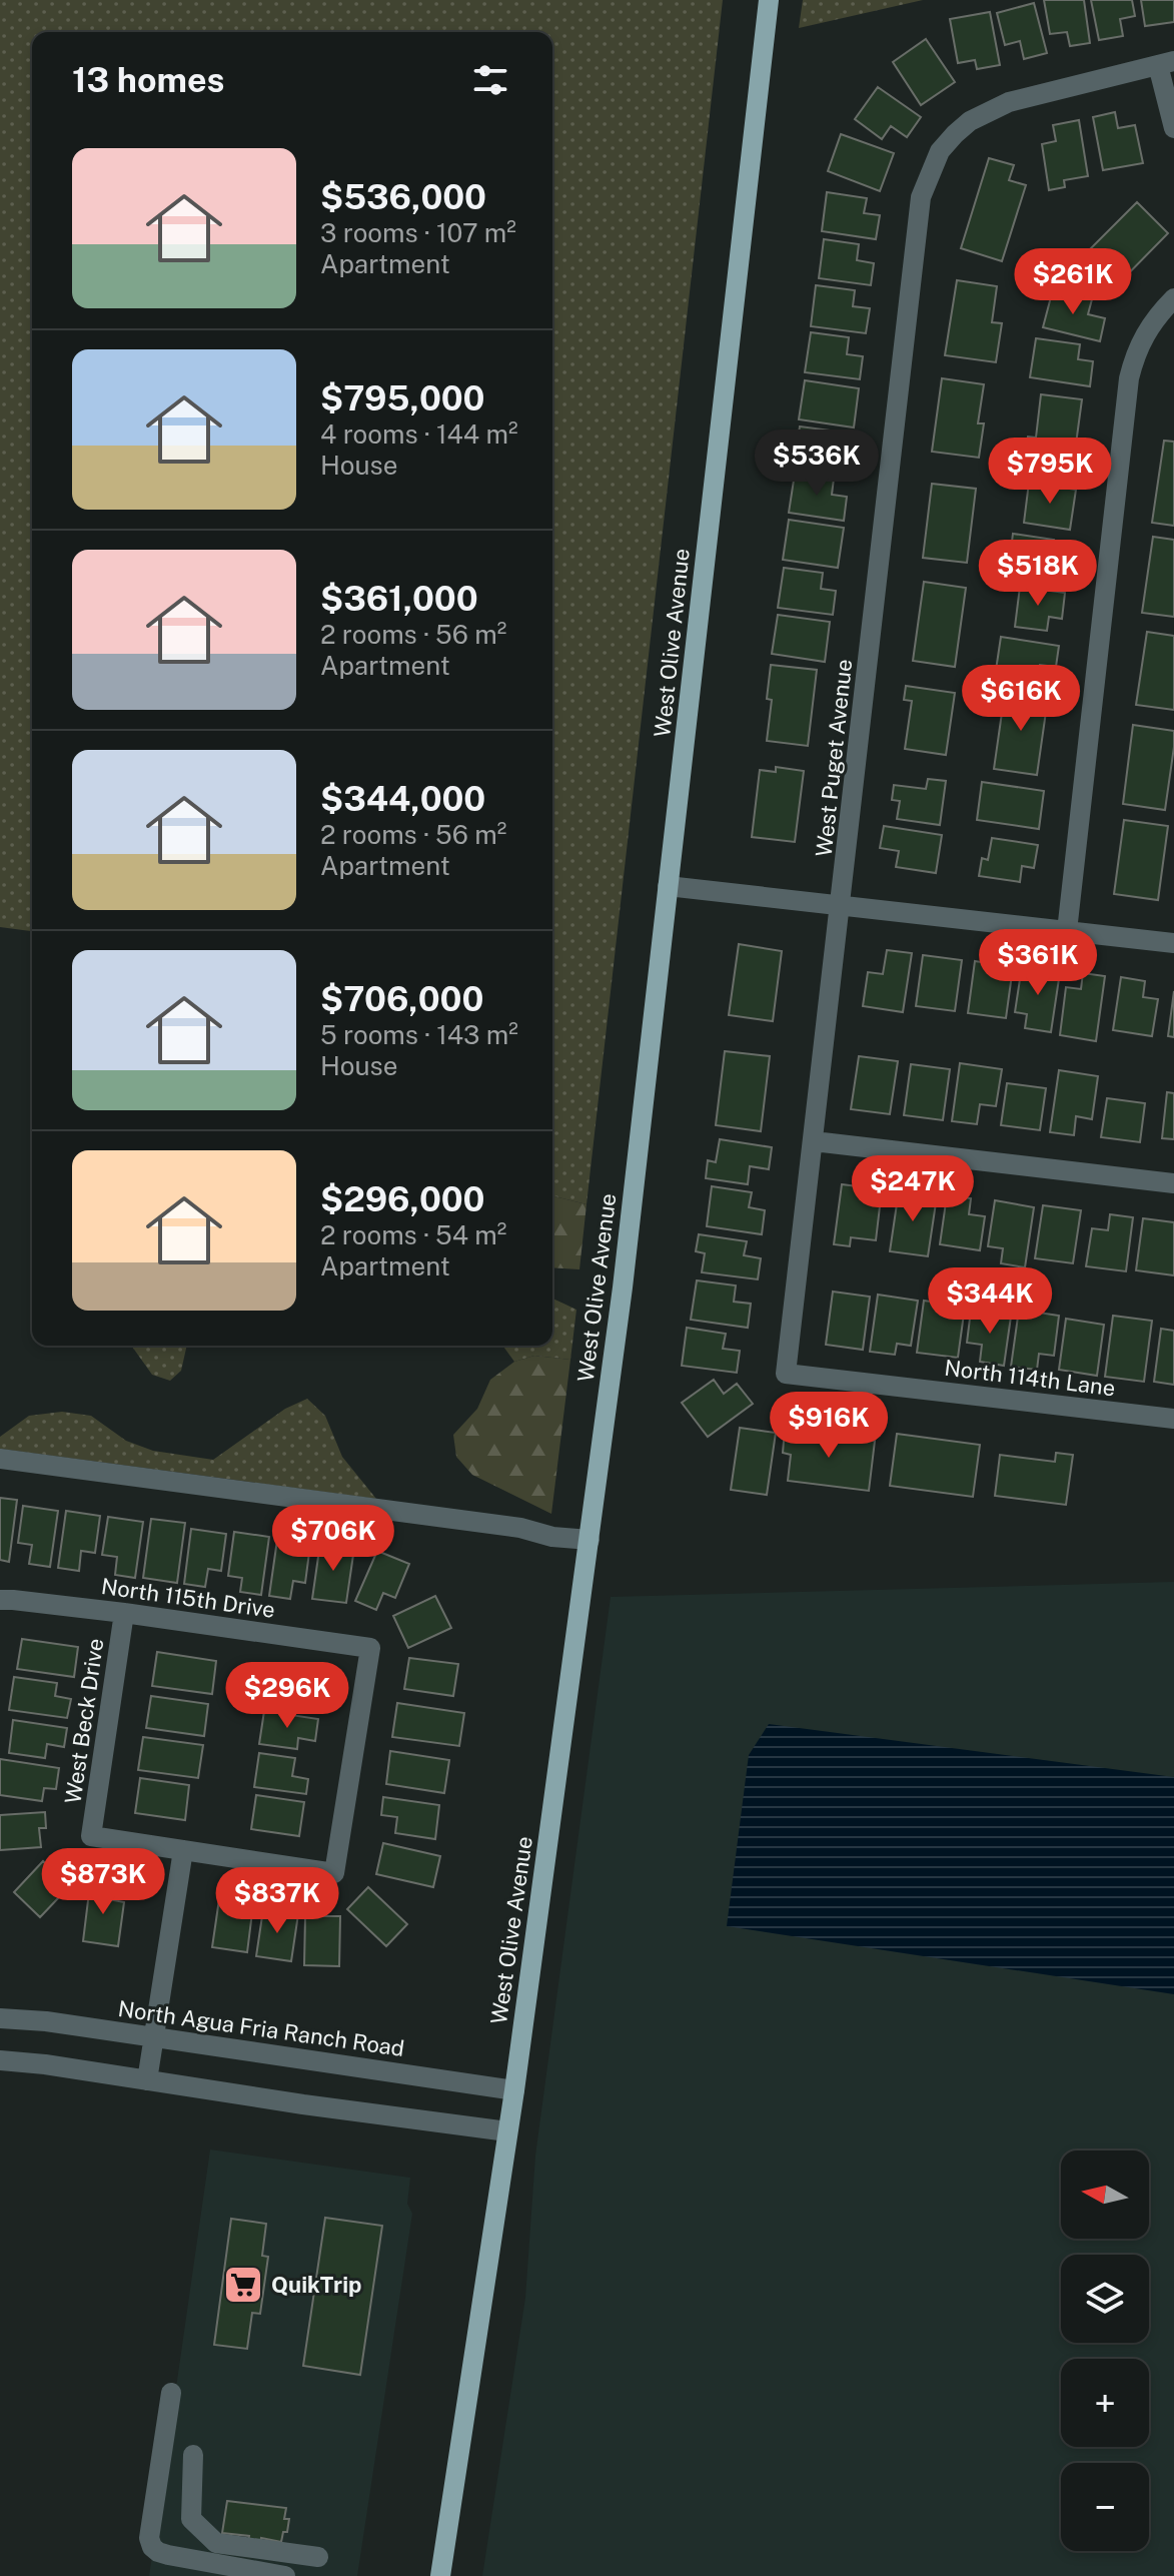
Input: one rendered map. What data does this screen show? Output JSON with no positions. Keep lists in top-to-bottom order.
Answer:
{
  "streets": {
    "main road": ["West Olive Avenue"],
    "street": [
      "West Puget Avenue",
      "North 114th Lane",
      "North 115th Drive",
      "West Beck Drive",
      "North Agua Fria Ranch Road"
    ]
  },
  "crossings": [
    ["West Olive Avenue", "North Agua Fria Ranch Road"],
    ["West Puget Avenue", "North 114th Lane"],
    ["North 115th Drive", "West Beck Drive"]
  ],
  "places": {
    "supermarket": ["QuikTrip"]
  },
  "north": "left",
  "page": {
    "heading": "13 homes",
    "list": [
      {
        "name": "$536,000",
        "note": "3 rooms · 107 m² · Apartment"
      },
      {
        "name": "$795,000",
        "note": "4 rooms · 144 m² · House"
      },
      {
        "name": "$361,000",
        "note": "2 rooms · 56 m² · Apartment"
      },
      {
        "name": "$344,000",
        "note": "2 rooms · 56 m² · Apartment"
      },
      {
        "name": "$706,000",
        "note": "5 rooms · 143 m² · House"
      },
      {
        "name": "$296,000",
        "note": "2 rooms · 54 m² · Apartment"
      }
    ],
    "price": [
      "$261K",
      "$536K",
      "$795K",
      "$518K",
      "$616K",
      "$361K",
      "$247K",
      "$344K",
      "$916K",
      "$706K",
      "$296K",
      "$873K",
      "$837K"
    ],
    "map_buttons": ["+", "−"]
  }
}
